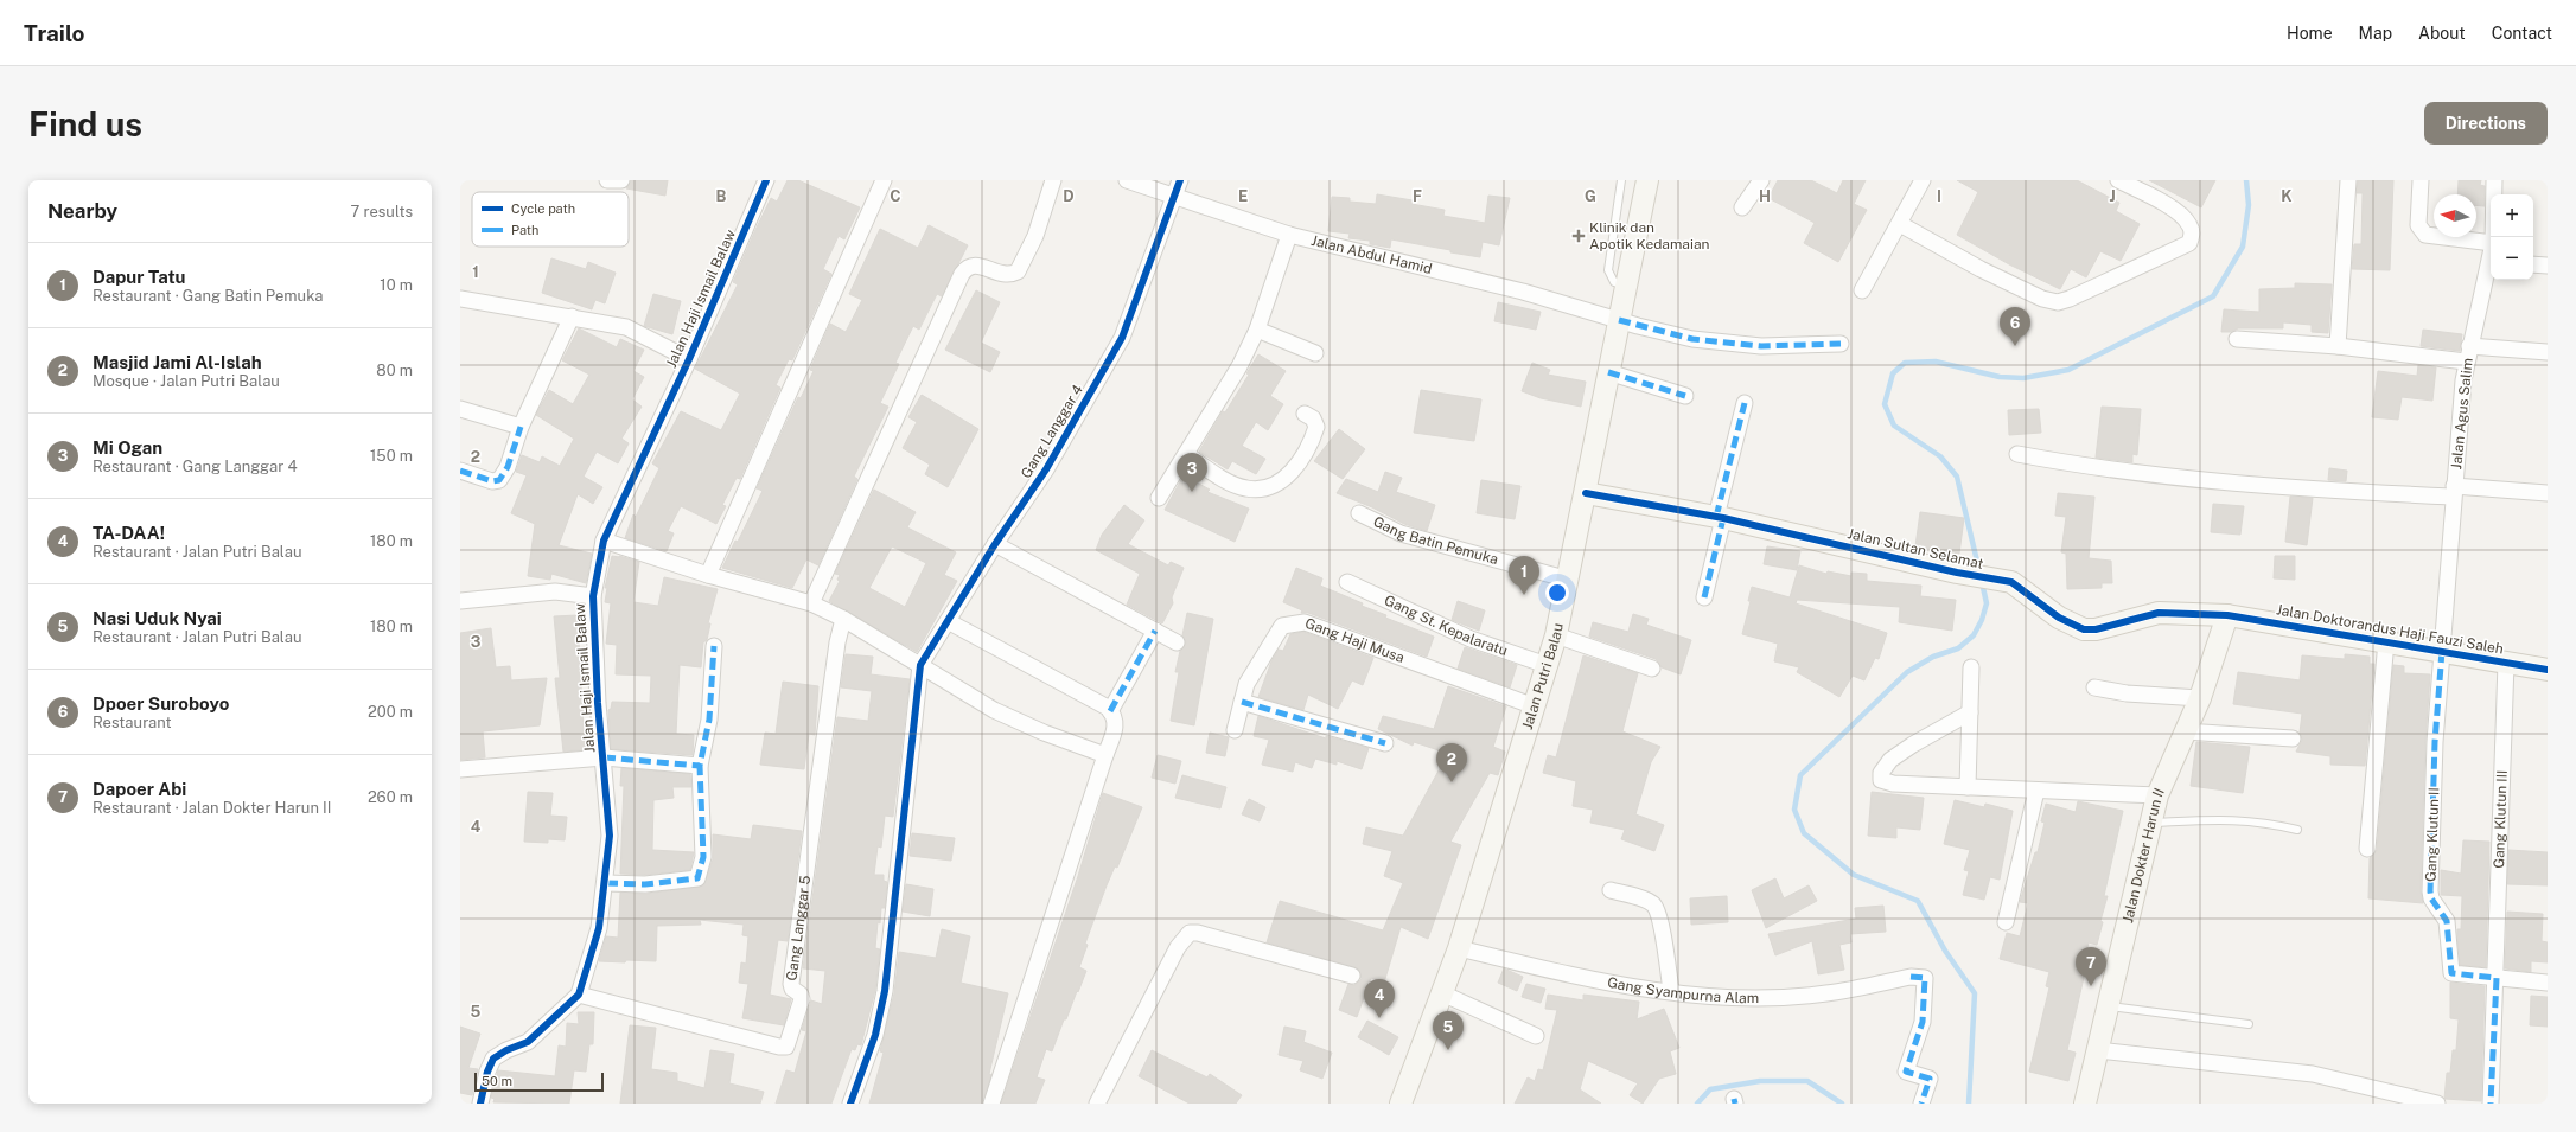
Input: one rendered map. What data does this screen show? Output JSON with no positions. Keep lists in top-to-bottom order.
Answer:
{
  "streets": {
    "street": [
      "Jalan Abdul Hamid",
      "Jalan Haji Ismail Balaw",
      "Jalan Agus Salim",
      "Gang Langgar 4",
      "Gang Batin Pemuka",
      "Jalan Sultan Selamat",
      "Gang St. Kepalaratu",
      "Jalan Doktorandus Haji Fauzi Saleh",
      "Gang Haji Musa",
      "Jalan Putri Balau",
      "Gang Klutun III",
      "Gang Klutun II",
      "Jalan Dokter Harun II",
      "Gang Langgar 5",
      "Gang Syampurna Alam"
    ]
  },
  "crossings": [
    ["Jalan Abdul Hamid", "Gang Langgar 4"],
    ["Jalan Abdul Hamid", "Jalan Putri Balau"],
    ["Jalan Haji Ismail Balaw", "Gang Langgar 5"],
    ["Jalan Agus Salim", "Jalan Doktorandus Haji Fauzi Saleh"],
    ["Jalan Agus Salim", "Gang Klutun II"],
    ["Gang Batin Pemuka", "Jalan Putri Balau"],
    ["Jalan Sultan Selamat", "Jalan Doktorandus Haji Fauzi Saleh"],
    ["Jalan Sultan Selamat", "Jalan Putri Balau"],
    ["Jalan Sultan Selamat", "Jalan Dokter Harun II"],
    ["Gang St. Kepalaratu", "Jalan Putri Balau"],
    ["Jalan Doktorandus Haji Fauzi Saleh", "Gang Klutun III"],
    ["Jalan Doktorandus Haji Fauzi Saleh", "Gang Klutun II"],
    ["Jalan Doktorandus Haji Fauzi Saleh", "Jalan Dokter Harun II"],
    ["Gang Haji Musa", "Jalan Putri Balau"],
    ["Jalan Putri Balau", "Gang Syampurna Alam"],
    ["Gang Klutun III", "Gang Klutun II"]
  ],
  "places": {
    "health": ["Klinik dan Apotik Kedamaian"]
  },
  "legend": ["Cycle path", "Path"],
  "scale_bar": "50 m",
  "north": "left",
  "page": {
    "header": "Trailo",
    "nav": [
      "Home",
      "Map",
      "About",
      "Contact"
    ],
    "buttons": "Directions",
    "title": "Find us",
    "heading": ["Nearby", "7 results"],
    "map_buttons": ["+", "−"],
    "list": [
      {
        "mark": "1",
        "name": "Dapur Tatu",
        "note": "Restaurant · Gang Batin Pemuka",
        "value": "10 m"
      },
      {
        "mark": "2",
        "name": "Masjid Jami Al-Islah",
        "note": "Mosque · Jalan Putri Balau",
        "value": "80 m"
      },
      {
        "mark": "3",
        "name": "Mi Ogan",
        "note": "Restaurant · Gang Langgar 4",
        "value": "150 m"
      },
      {
        "mark": "4",
        "name": "TA-DAA!",
        "note": "Restaurant · Jalan Putri Balau",
        "value": "180 m"
      },
      {
        "mark": "5",
        "name": "Nasi Uduk Nyai",
        "note": "Restaurant · Jalan Putri Balau",
        "value": "180 m"
      },
      {
        "mark": "6",
        "name": "Dpoer Suroboyo",
        "note": "Restaurant",
        "value": "200 m"
      },
      {
        "mark": "7",
        "name": "Dapoer Abi",
        "note": "Restaurant · Jalan Dokter Harun II",
        "value": "260 m"
      }
    ],
    "pins": [
      "6",
      "3",
      "1",
      "2",
      "7",
      "4",
      "5"
    ],
    "scale": "50 m"
  },
  "grid": {
    "columns": [
      "B",
      "C",
      "D",
      "E",
      "F",
      "G",
      "H",
      "I",
      "J",
      "K"
    ],
    "rows": [
      "1",
      "2",
      "3",
      "4",
      "5"
    ]
  }
}
